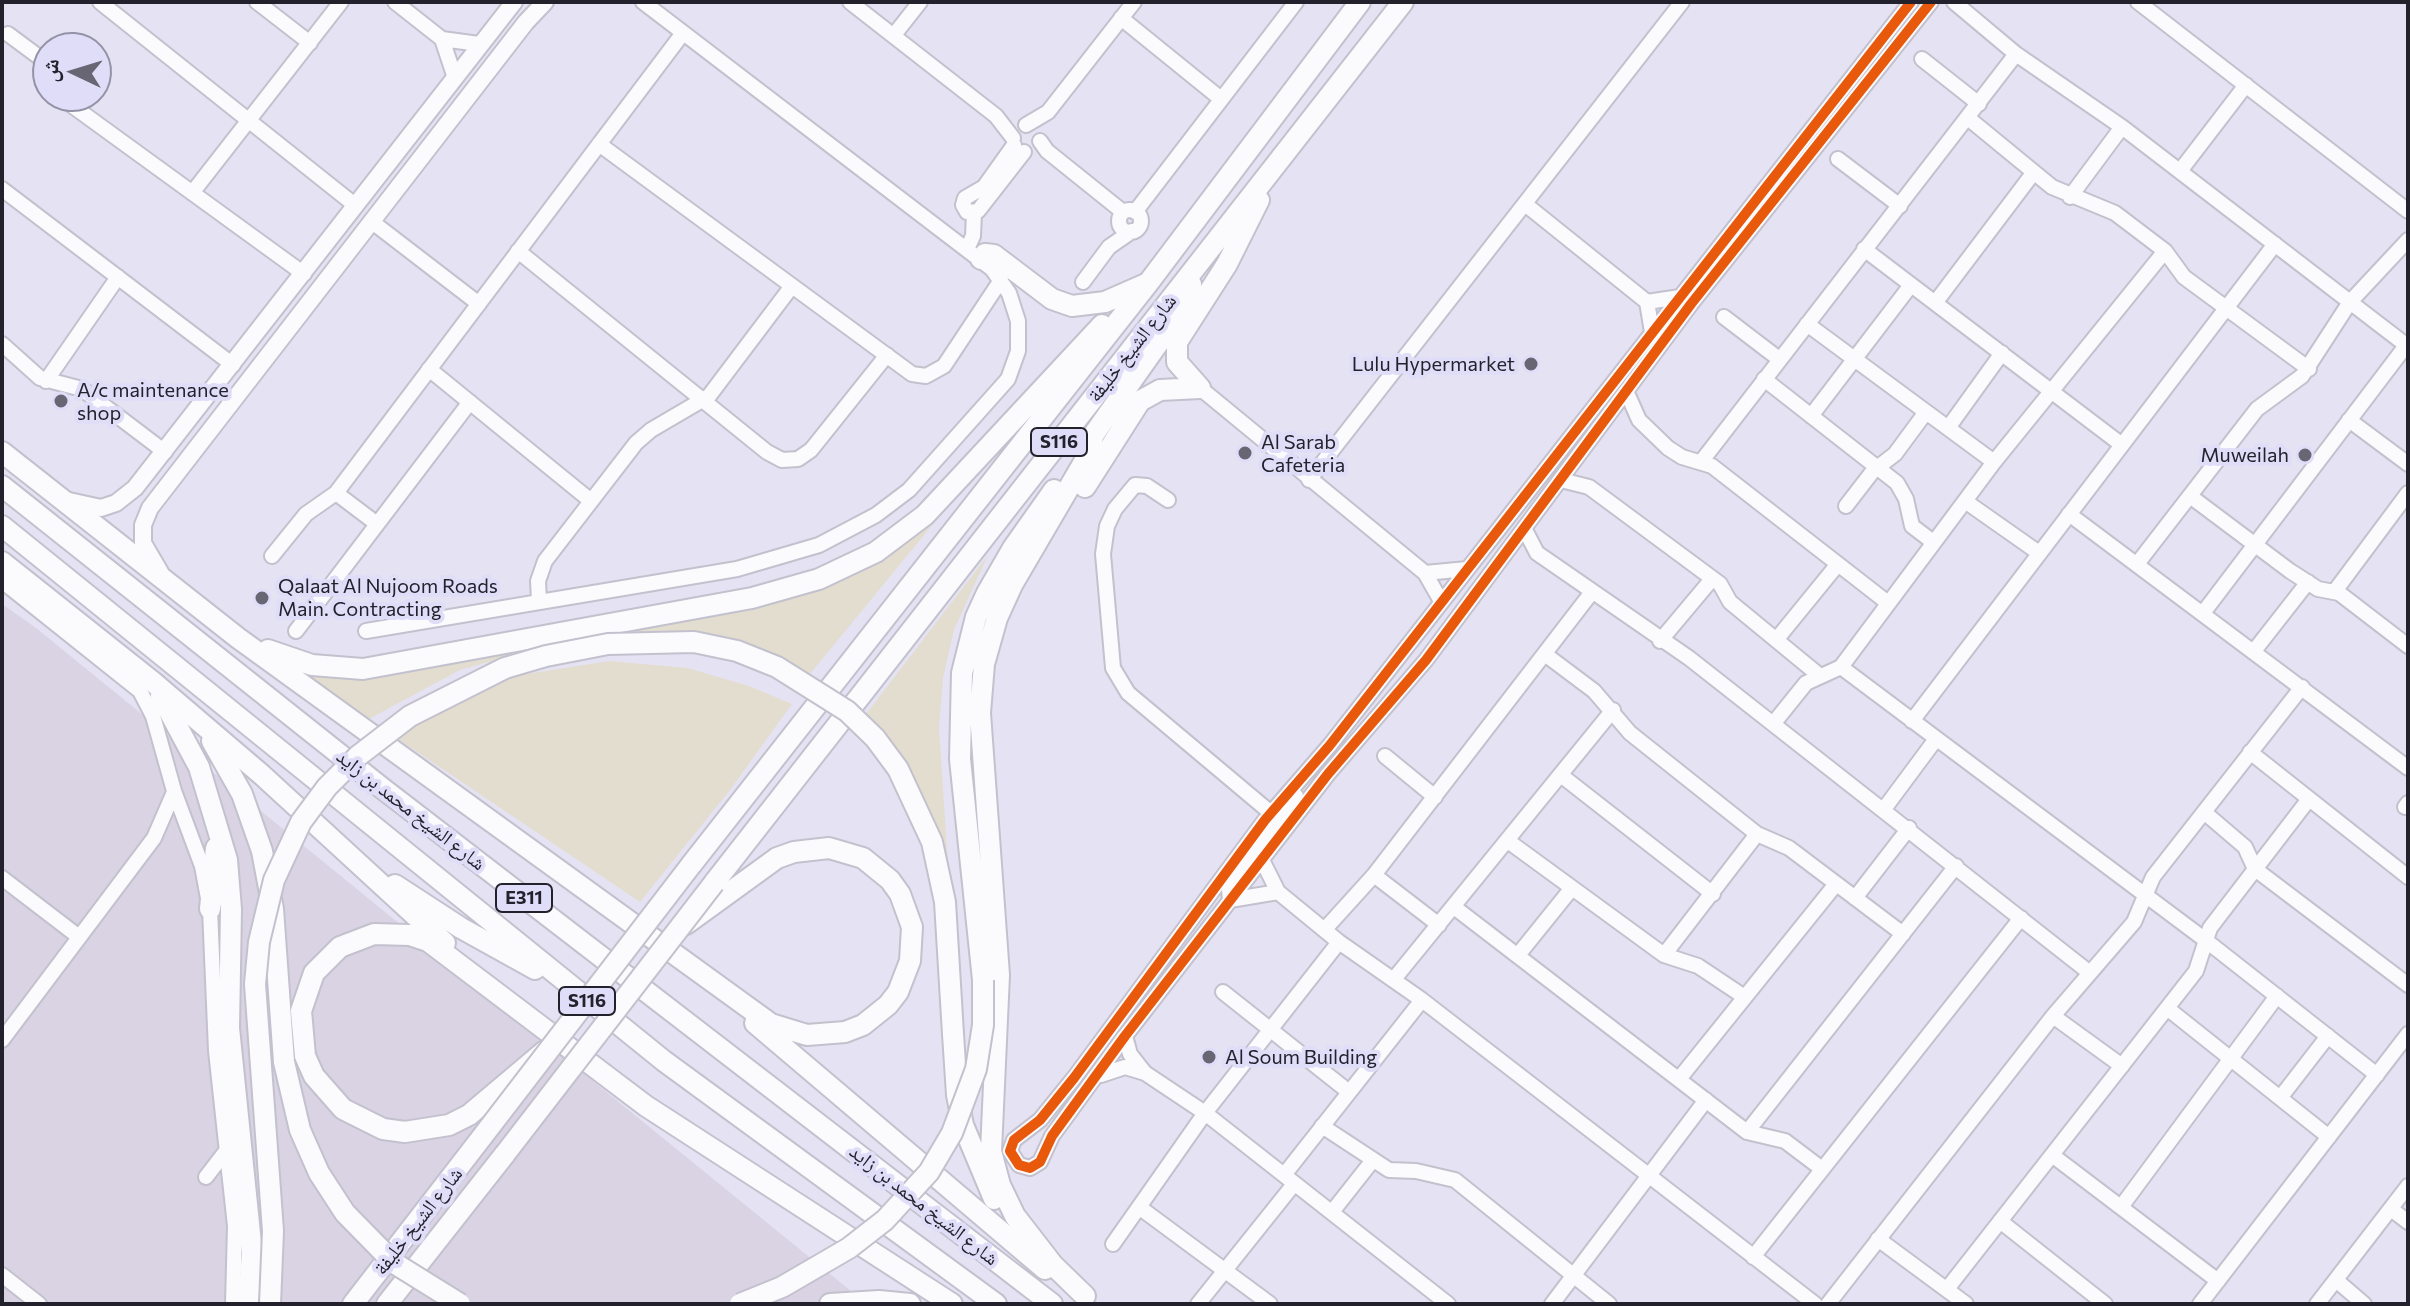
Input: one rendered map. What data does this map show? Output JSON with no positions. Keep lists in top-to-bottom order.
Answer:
{
  "streets": {
    "highway": [
      "شارع الشيخ خليفة",
      "S116",
      "شارع الشيخ محمد بن زايد",
      "E311"
    ]
  },
  "places": [
    "Lulu Hypermarket",
    "A/c maintenance shop",
    "Al Sarab Cafeteria",
    "Muweilah",
    "Qalaat Al Nujoom Roads Main. Contracting",
    "Al Soum Building"
  ],
  "north": "left"
}
